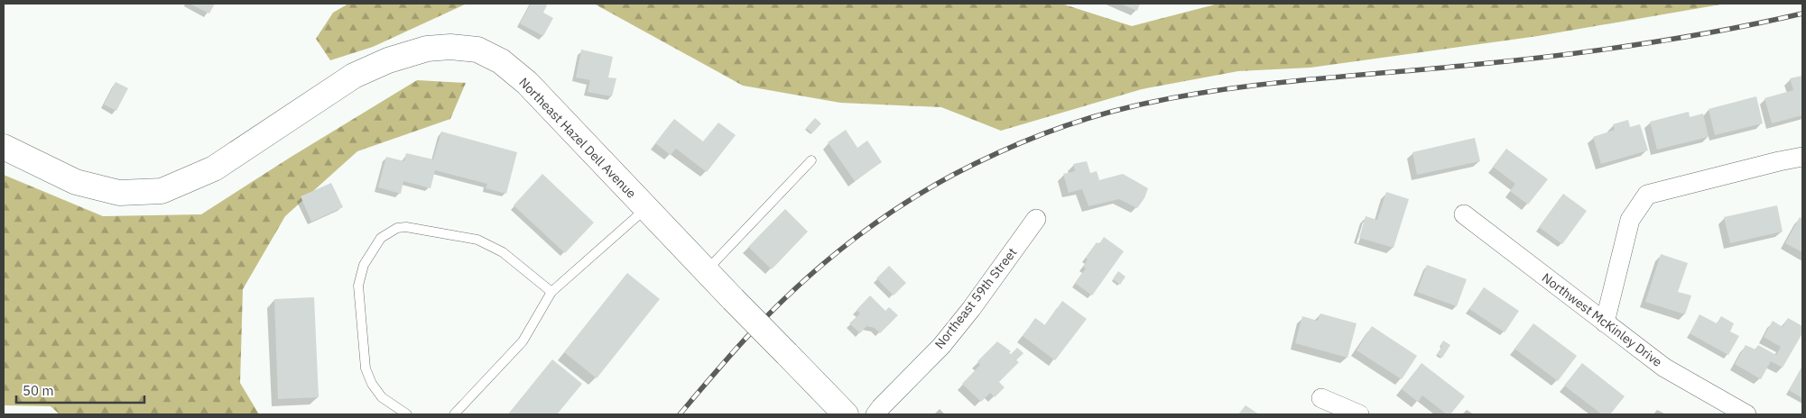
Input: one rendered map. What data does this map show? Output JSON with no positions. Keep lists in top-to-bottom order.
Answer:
{
  "streets": {
    "street": ["Northeast Hazel Dell Avenue", "Northeast 59th Street", "Northwest McKinley Drive"]
  },
  "scale_bar": "50 m"
}
